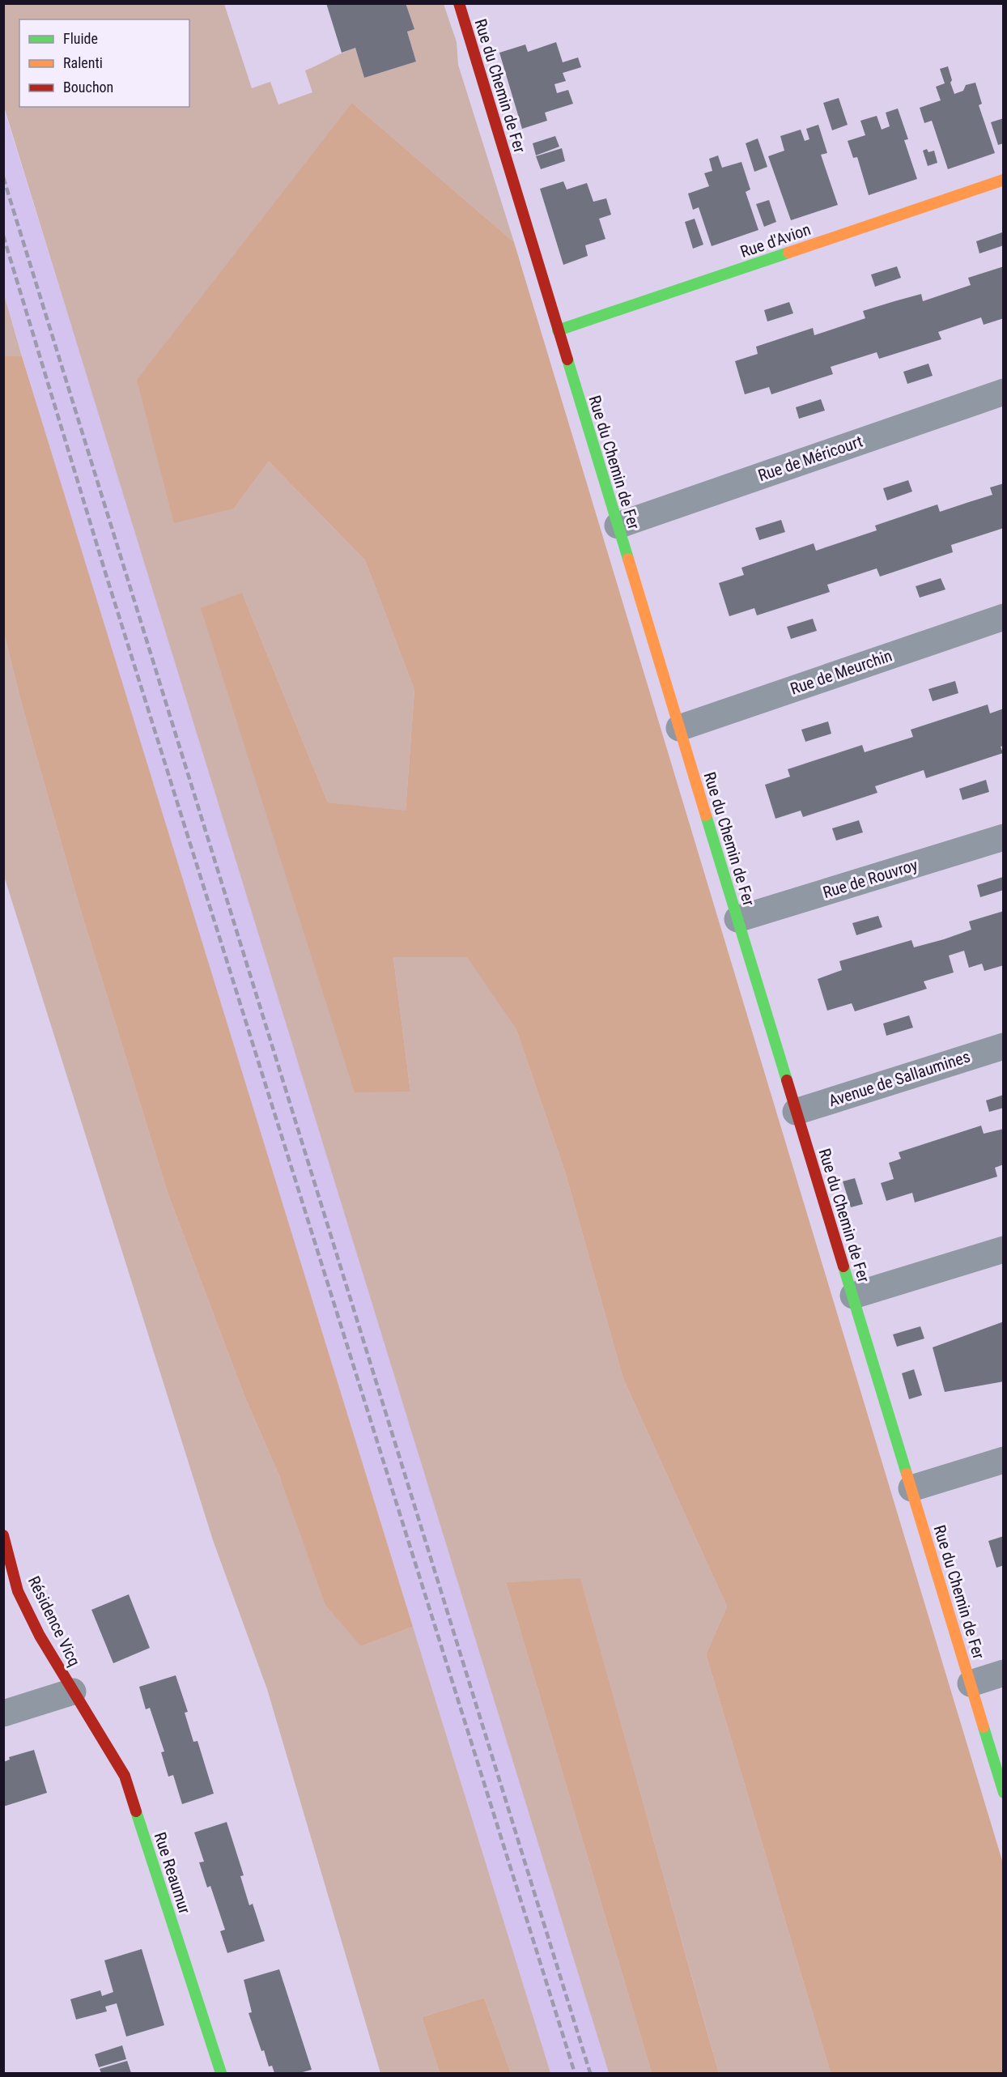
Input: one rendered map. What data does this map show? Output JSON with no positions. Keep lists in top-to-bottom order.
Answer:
{
  "streets": {
    "street": [
      "Rue du Chemin de Fer",
      "Rue d'Avion",
      "Rue de Méricourt",
      "Rue de Meurchin",
      "Rue de Rouvroy",
      "Avenue de Sallaumines",
      "Résidence Vicq",
      "Rue Reaumur"
    ]
  },
  "crossings": [
    ["Rue du Chemin de Fer", "Rue d'Avion"],
    ["Rue du Chemin de Fer", "Rue de Méricourt"],
    ["Rue du Chemin de Fer", "Rue de Meurchin"],
    ["Rue du Chemin de Fer", "Rue de Rouvroy"],
    ["Rue du Chemin de Fer", "Avenue de Sallaumines"],
    ["Résidence Vicq", "Rue Reaumur"]
  ],
  "legend": ["Fluide", "Ralenti", "Bouchon"]
}
